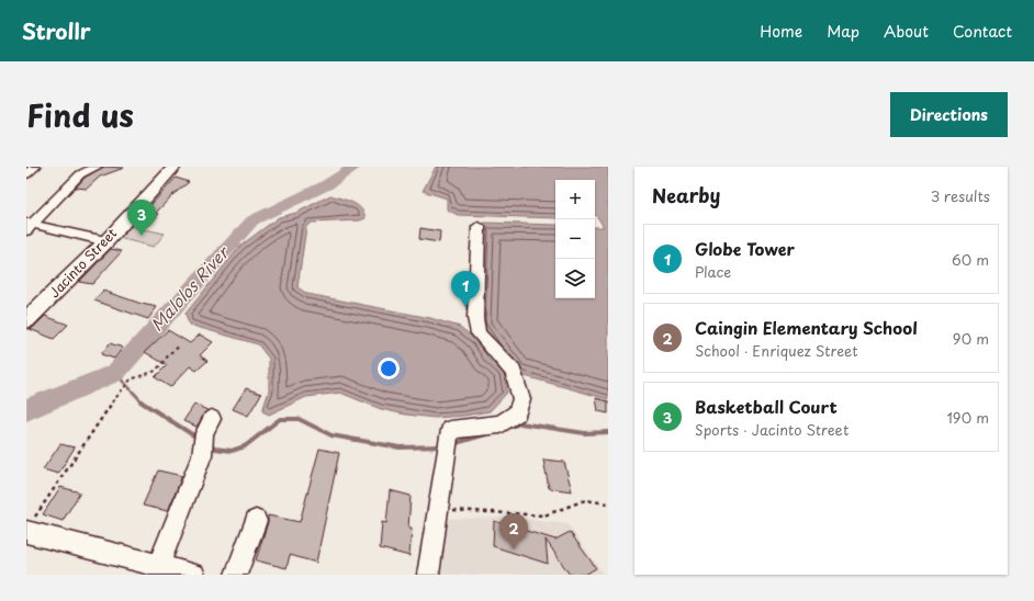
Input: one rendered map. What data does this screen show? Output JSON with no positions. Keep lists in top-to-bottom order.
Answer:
{
  "streets": {
    "main road": ["Jacinto Street"]
  },
  "water": ["Malolos River"],
  "page": {
    "header": "Strollr",
    "nav": [
      "Home",
      "Map",
      "About",
      "Contact"
    ],
    "title": "Find us",
    "buttons": "Directions",
    "heading": ["Nearby", "3 results"],
    "map_buttons": ["+", "−"],
    "pins": ["3", "1", "2"],
    "list": [
      {
        "mark": "1",
        "name": "Globe Tower",
        "note": "Place",
        "value": "60 m"
      },
      {
        "mark": "2",
        "name": "Caingin Elementary School",
        "note": "School · Enriquez Street",
        "value": "90 m"
      },
      {
        "mark": "3",
        "name": "Basketball Court",
        "note": "Sports · Jacinto Street",
        "value": "190 m"
      }
    ]
  }
}
